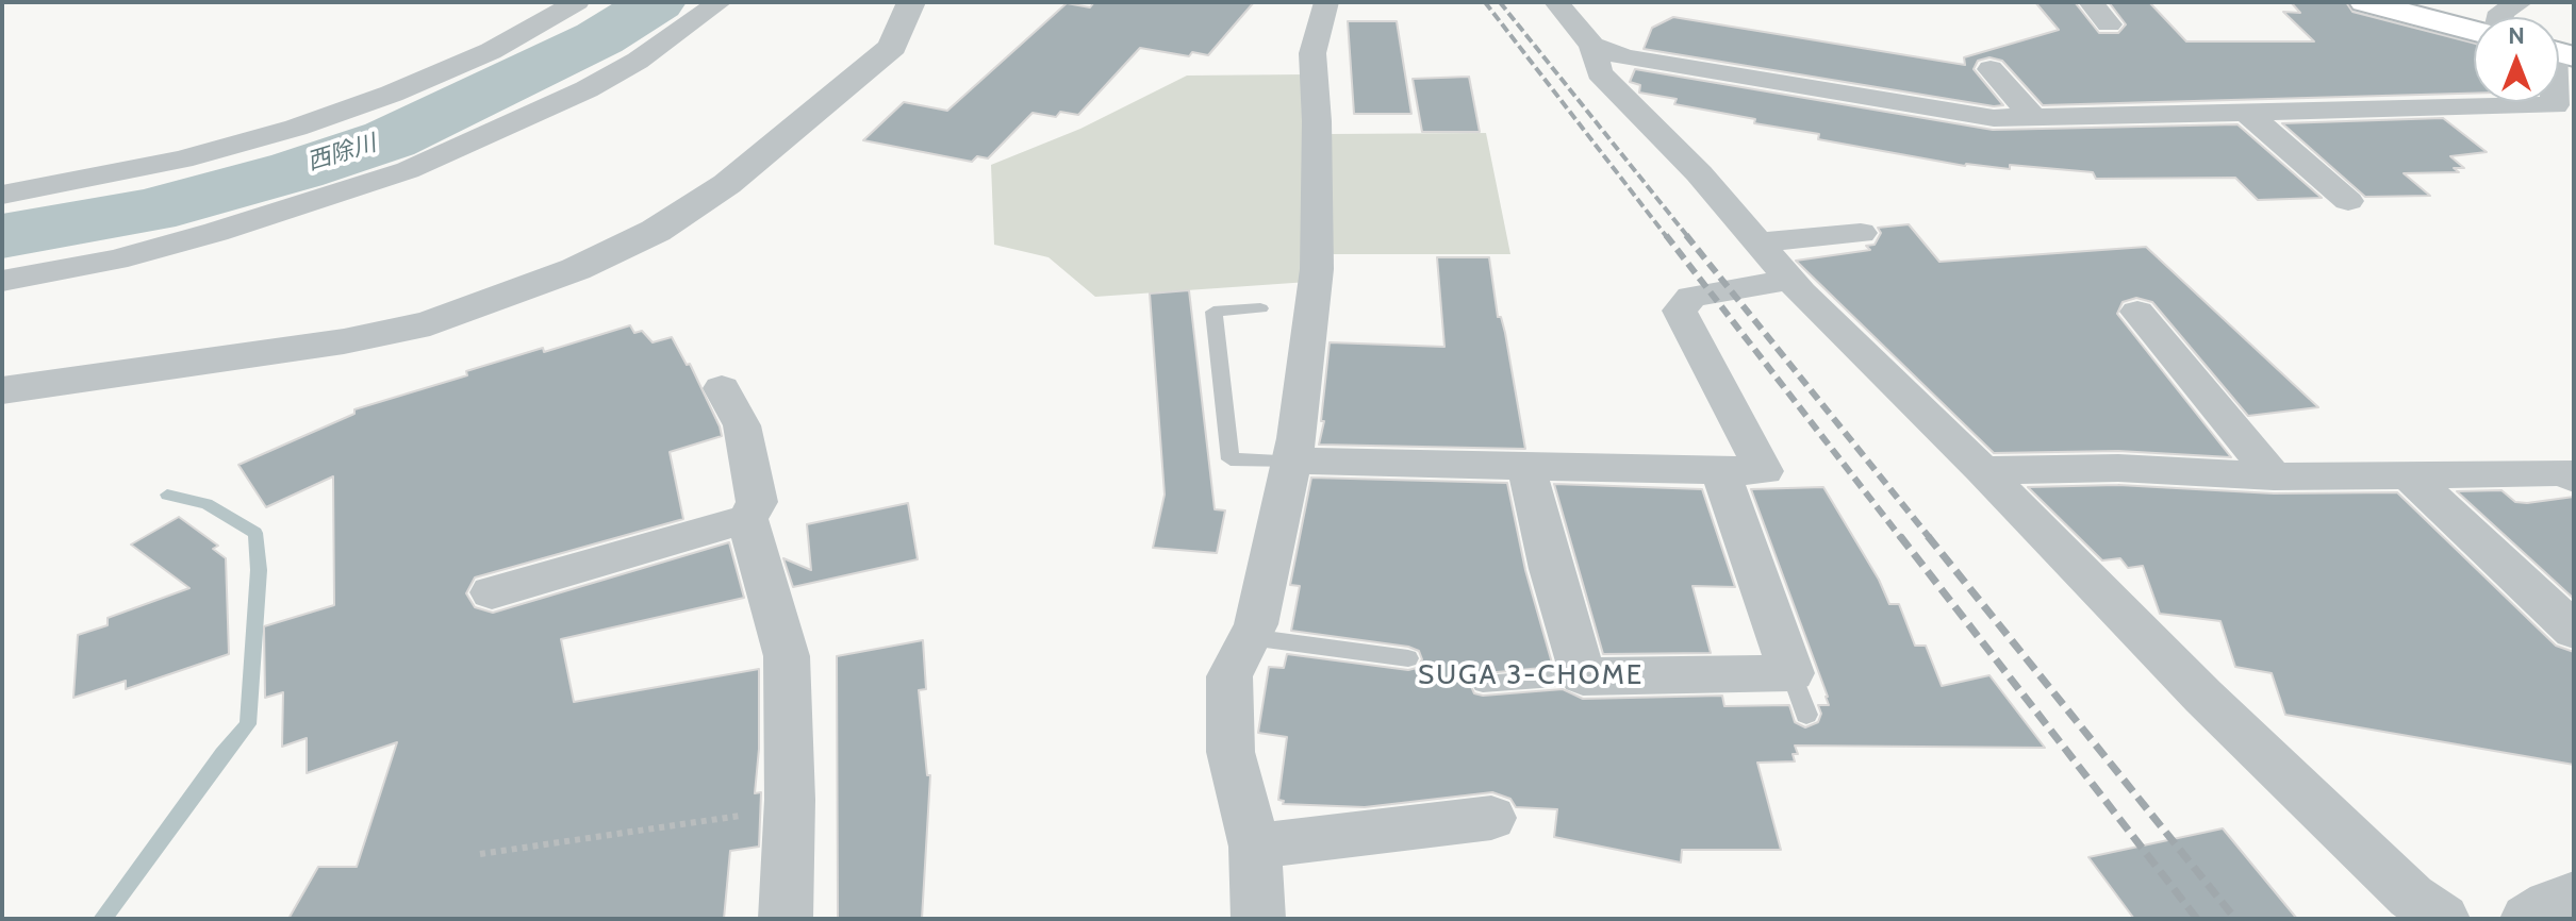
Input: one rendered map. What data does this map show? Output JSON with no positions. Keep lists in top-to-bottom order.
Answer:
{
  "districts": ["SUGA 3-CHOME"],
  "water": ["西除川"],
  "north": "top"
}
